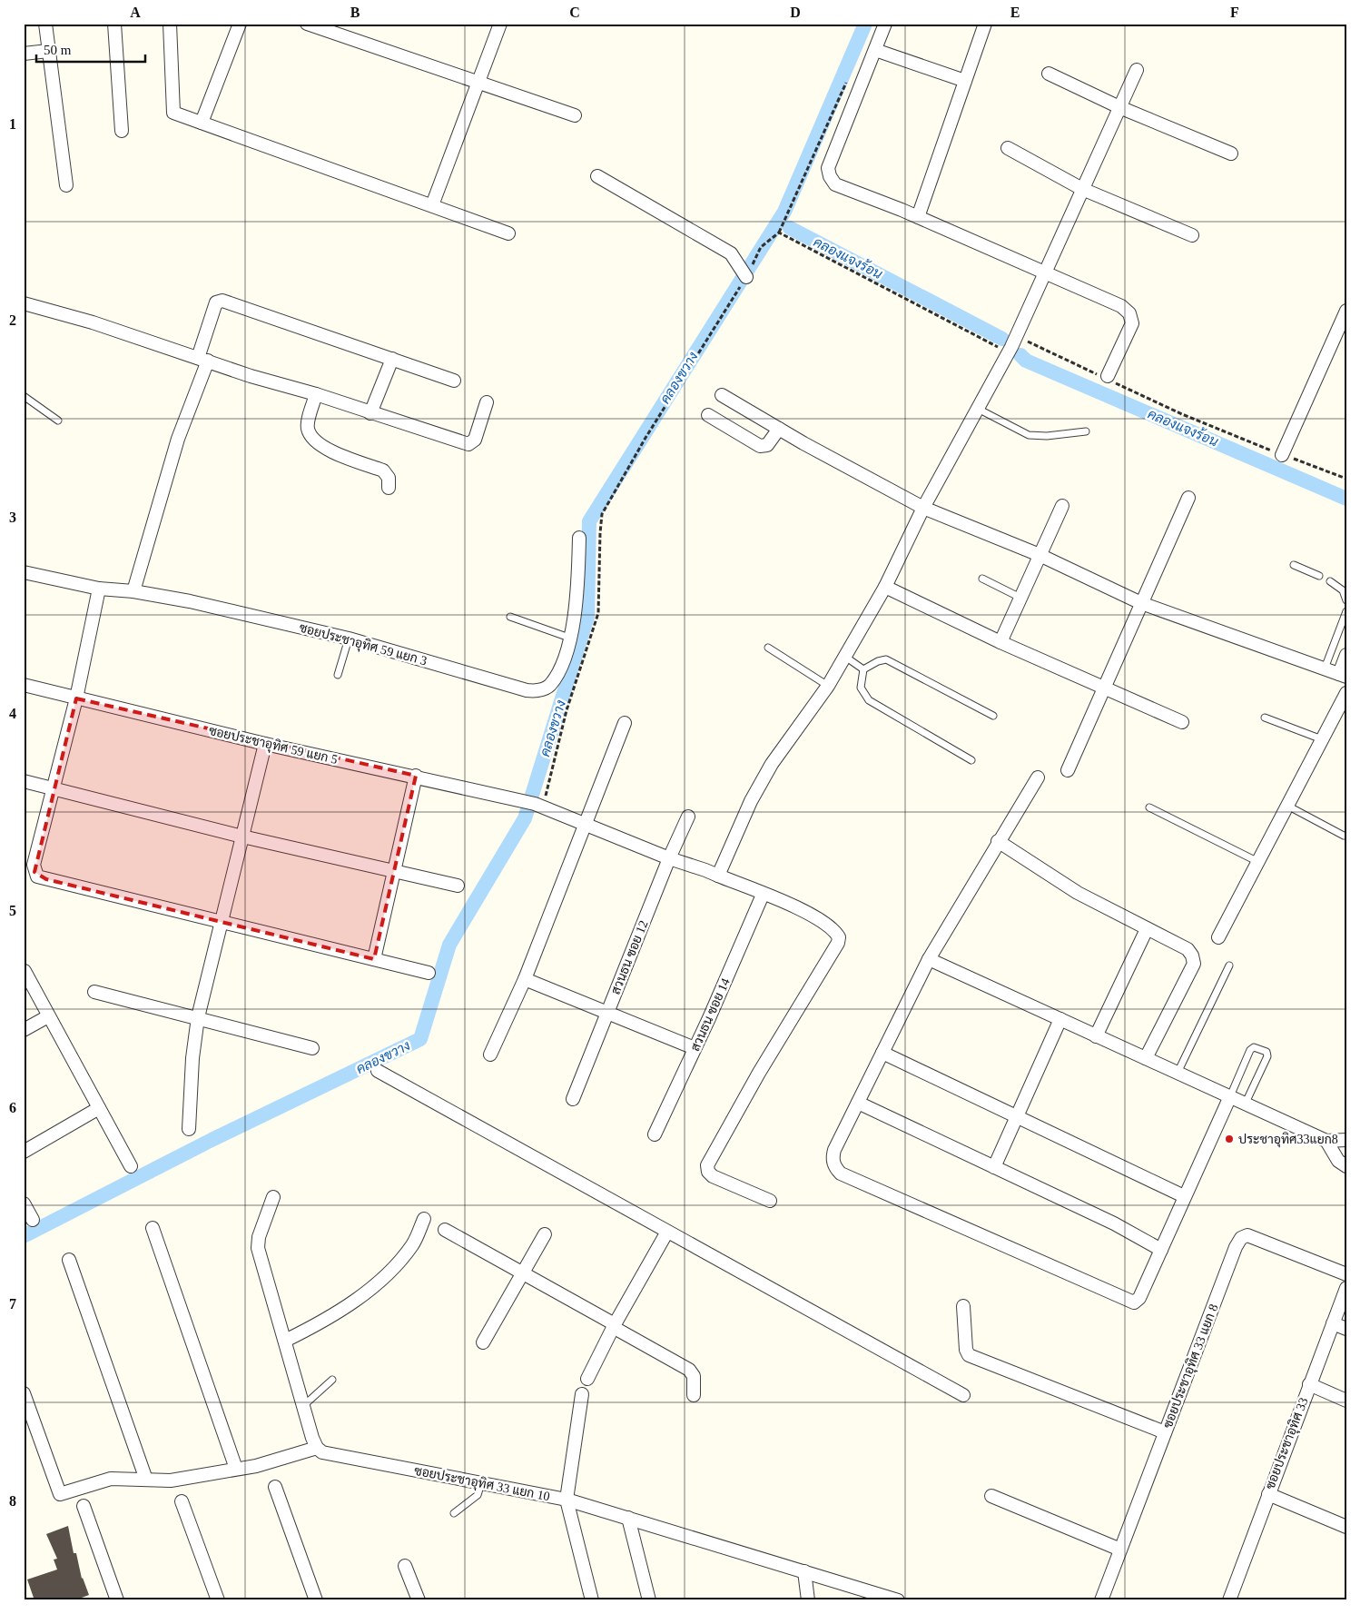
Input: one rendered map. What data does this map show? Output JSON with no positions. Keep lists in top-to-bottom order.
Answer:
{
  "streets": {
    "street": [
      "ซอยประชาอุทิศ 59 แยก 3",
      "ซอยประชาอุทิศ 59 แยก 5",
      "สวนธน ซอย 12",
      "สวนธน ซอย 14",
      "ซอยประชาอุทิศ 33 แยก 8",
      "ซอยประชาอุทิศ 33",
      "ซอยประชาอุทิศ 33 แยก 10"
    ]
  },
  "crossings": [
    ["ซอยประชาอุทิศ 59 แยก 5", "สวนธน ซอย 12"],
    ["ซอยประชาอุทิศ 59 แยก 5", "สวนธน ซอย 14"]
  ],
  "water": ["คลองแจงร้อน", "คลองขวาง"],
  "places": ["ประชาอุทิศ33แยก8"],
  "scale_bar": "50 m",
  "grid": {
    "columns": [
      "A",
      "B",
      "C",
      "D",
      "E",
      "F"
    ],
    "rows": [
      "1",
      "2",
      "3",
      "4",
      "5",
      "6",
      "7",
      "8"
    ]
  }
}
